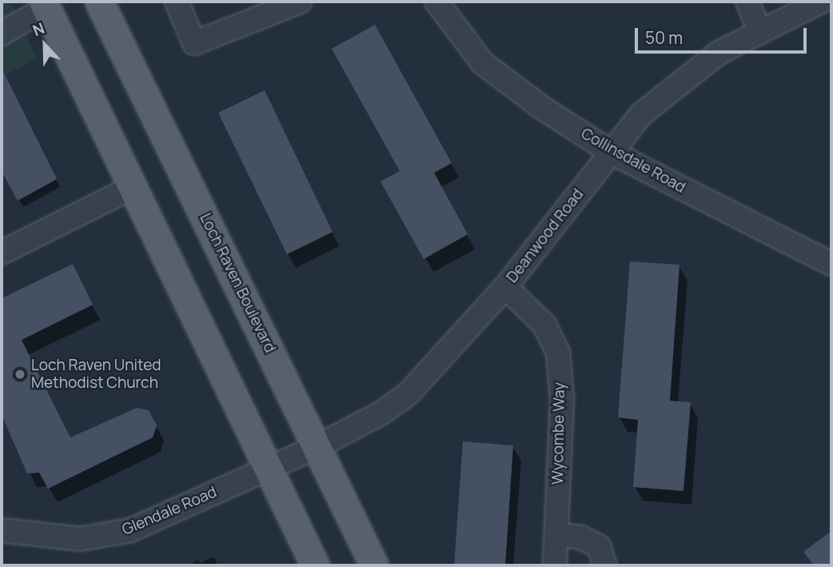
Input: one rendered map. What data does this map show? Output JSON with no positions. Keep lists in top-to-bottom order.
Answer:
{
  "streets": {
    "main road": ["Loch Raven Boulevard"],
    "street": [
      "Collinsdale Road",
      "Deanwood Road",
      "Wycombe Way",
      "Glendale Road"
    ]
  },
  "crossings": [
    ["Collinsdale Road", "Deanwood Road"],
    ["Deanwood Road", "Loch Raven Boulevard"],
    ["Deanwood Road", "Wycombe Way"],
    ["Deanwood Road", "Glendale Road"]
  ],
  "places": ["Loch Raven United Methodist Church"],
  "scale_bar": "50 m",
  "north": "top"
}
